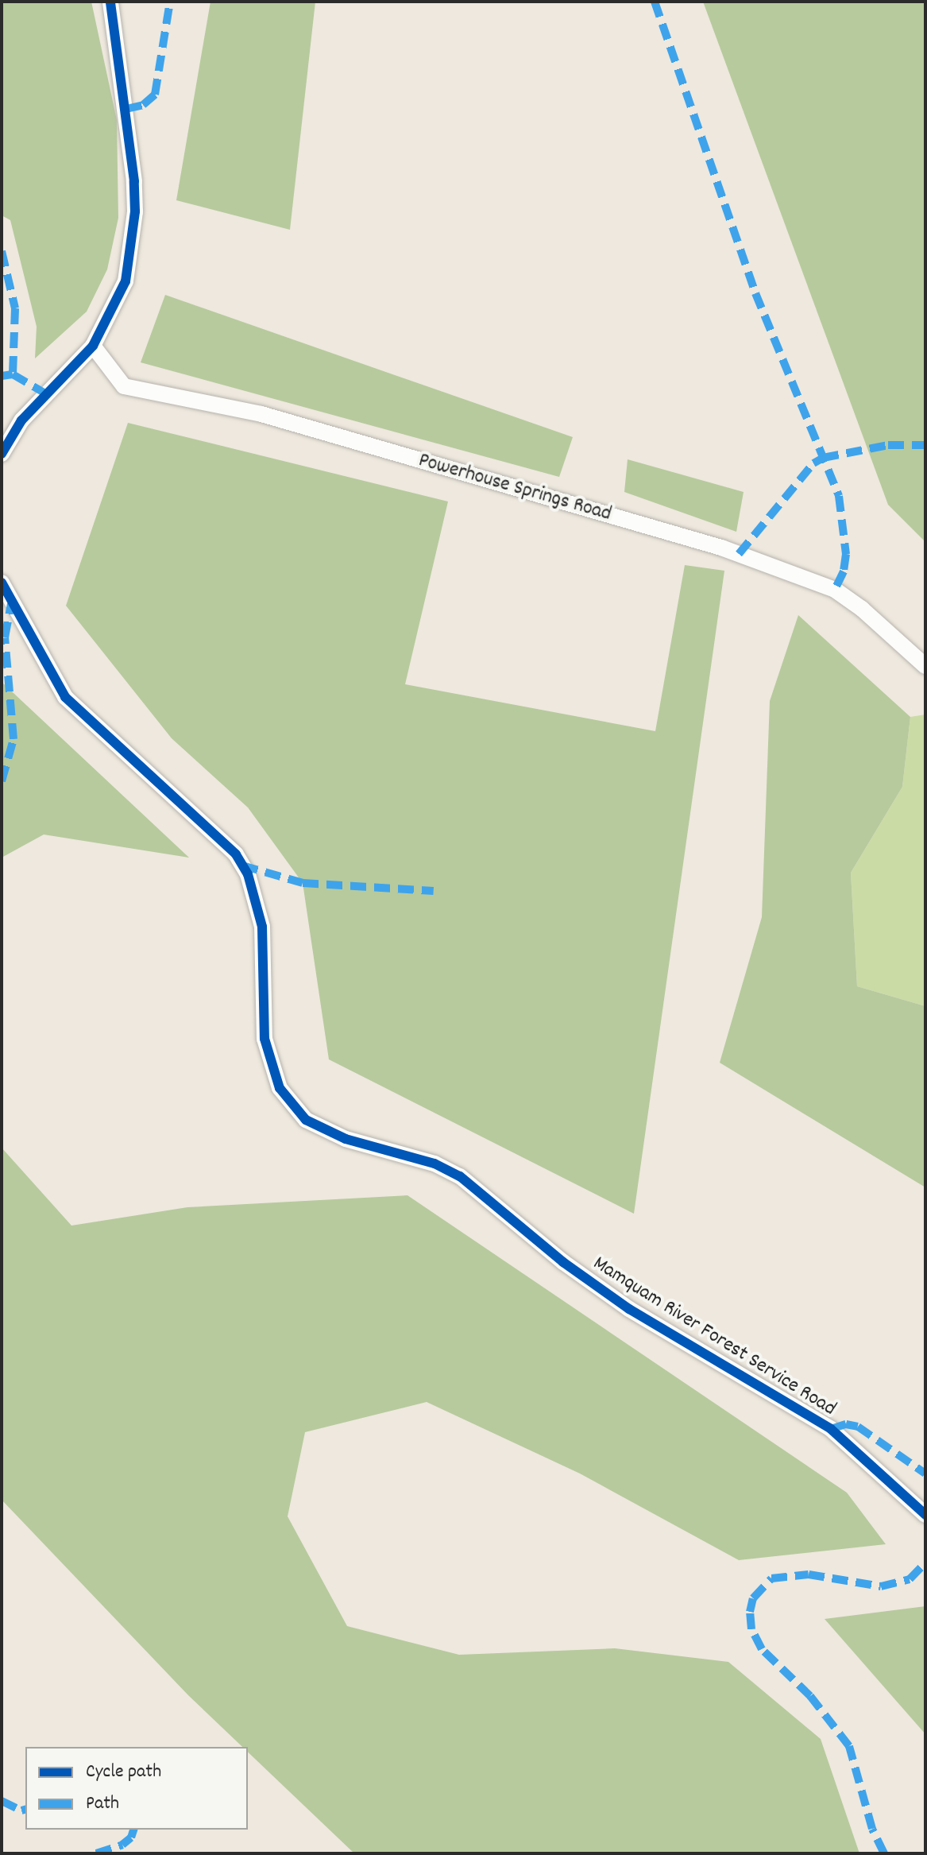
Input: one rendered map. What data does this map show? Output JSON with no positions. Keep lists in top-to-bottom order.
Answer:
{
  "streets": {
    "street": ["Powerhouse Springs Road", "Mamquam River Forest Service Road"]
  },
  "legend": ["Cycle path", "Path"]
}
